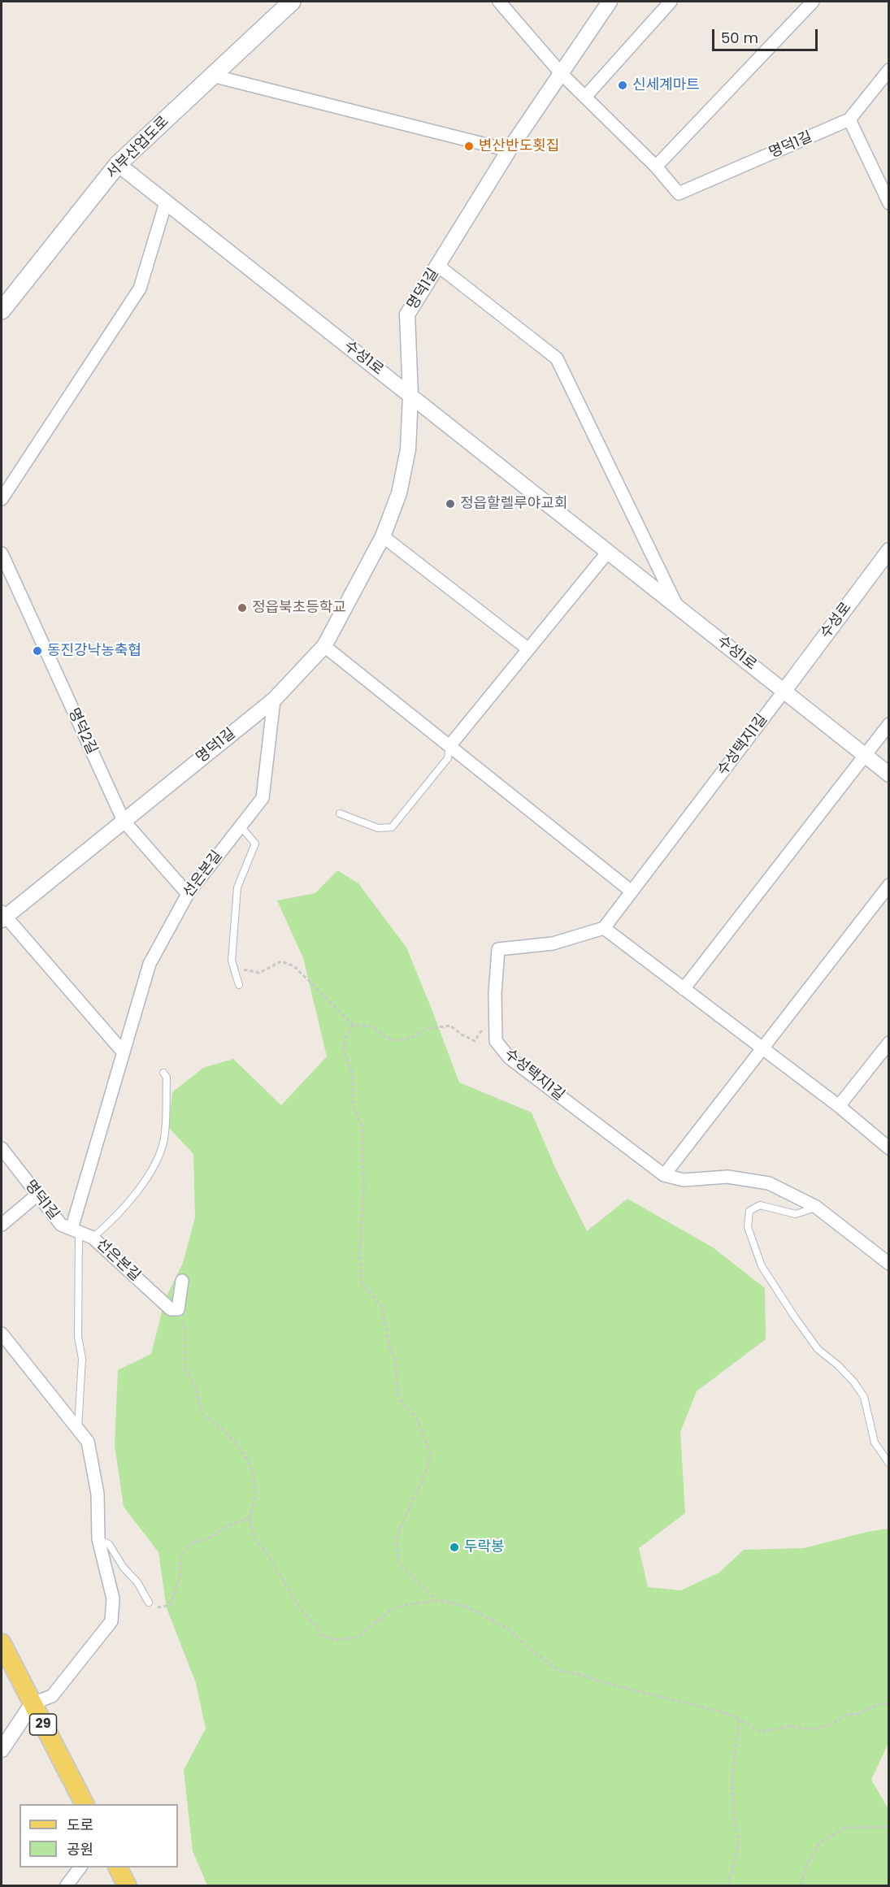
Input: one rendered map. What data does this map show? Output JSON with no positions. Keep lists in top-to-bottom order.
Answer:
{
  "streets": {
    "main road": ["서부산업도로", "29"],
    "street": [
      "명덕1길",
      "수성1로",
      "수성로",
      "명덕2길",
      "수성택지1길",
      "선은본길"
    ]
  },
  "crossings": [
    ["명덕1길", "수성1로"],
    ["명덕1길", "명덕2길"],
    ["명덕1길", "선은본길"],
    ["서부산업도로", "수성1로"],
    ["수성1로", "수성로"],
    ["수성1로", "수성택지1길"],
    ["수성로", "수성택지1길"],
    ["명덕2길", "선은본길"]
  ],
  "places": [
    "신세계마트",
    "변산반도횟집",
    "정읍할렐루야교회",
    "정읍북초등학교",
    "동진강낙농축협",
    "두락봉"
  ],
  "legend": ["도로", "공원"],
  "scale_bar": "50 m"
}
